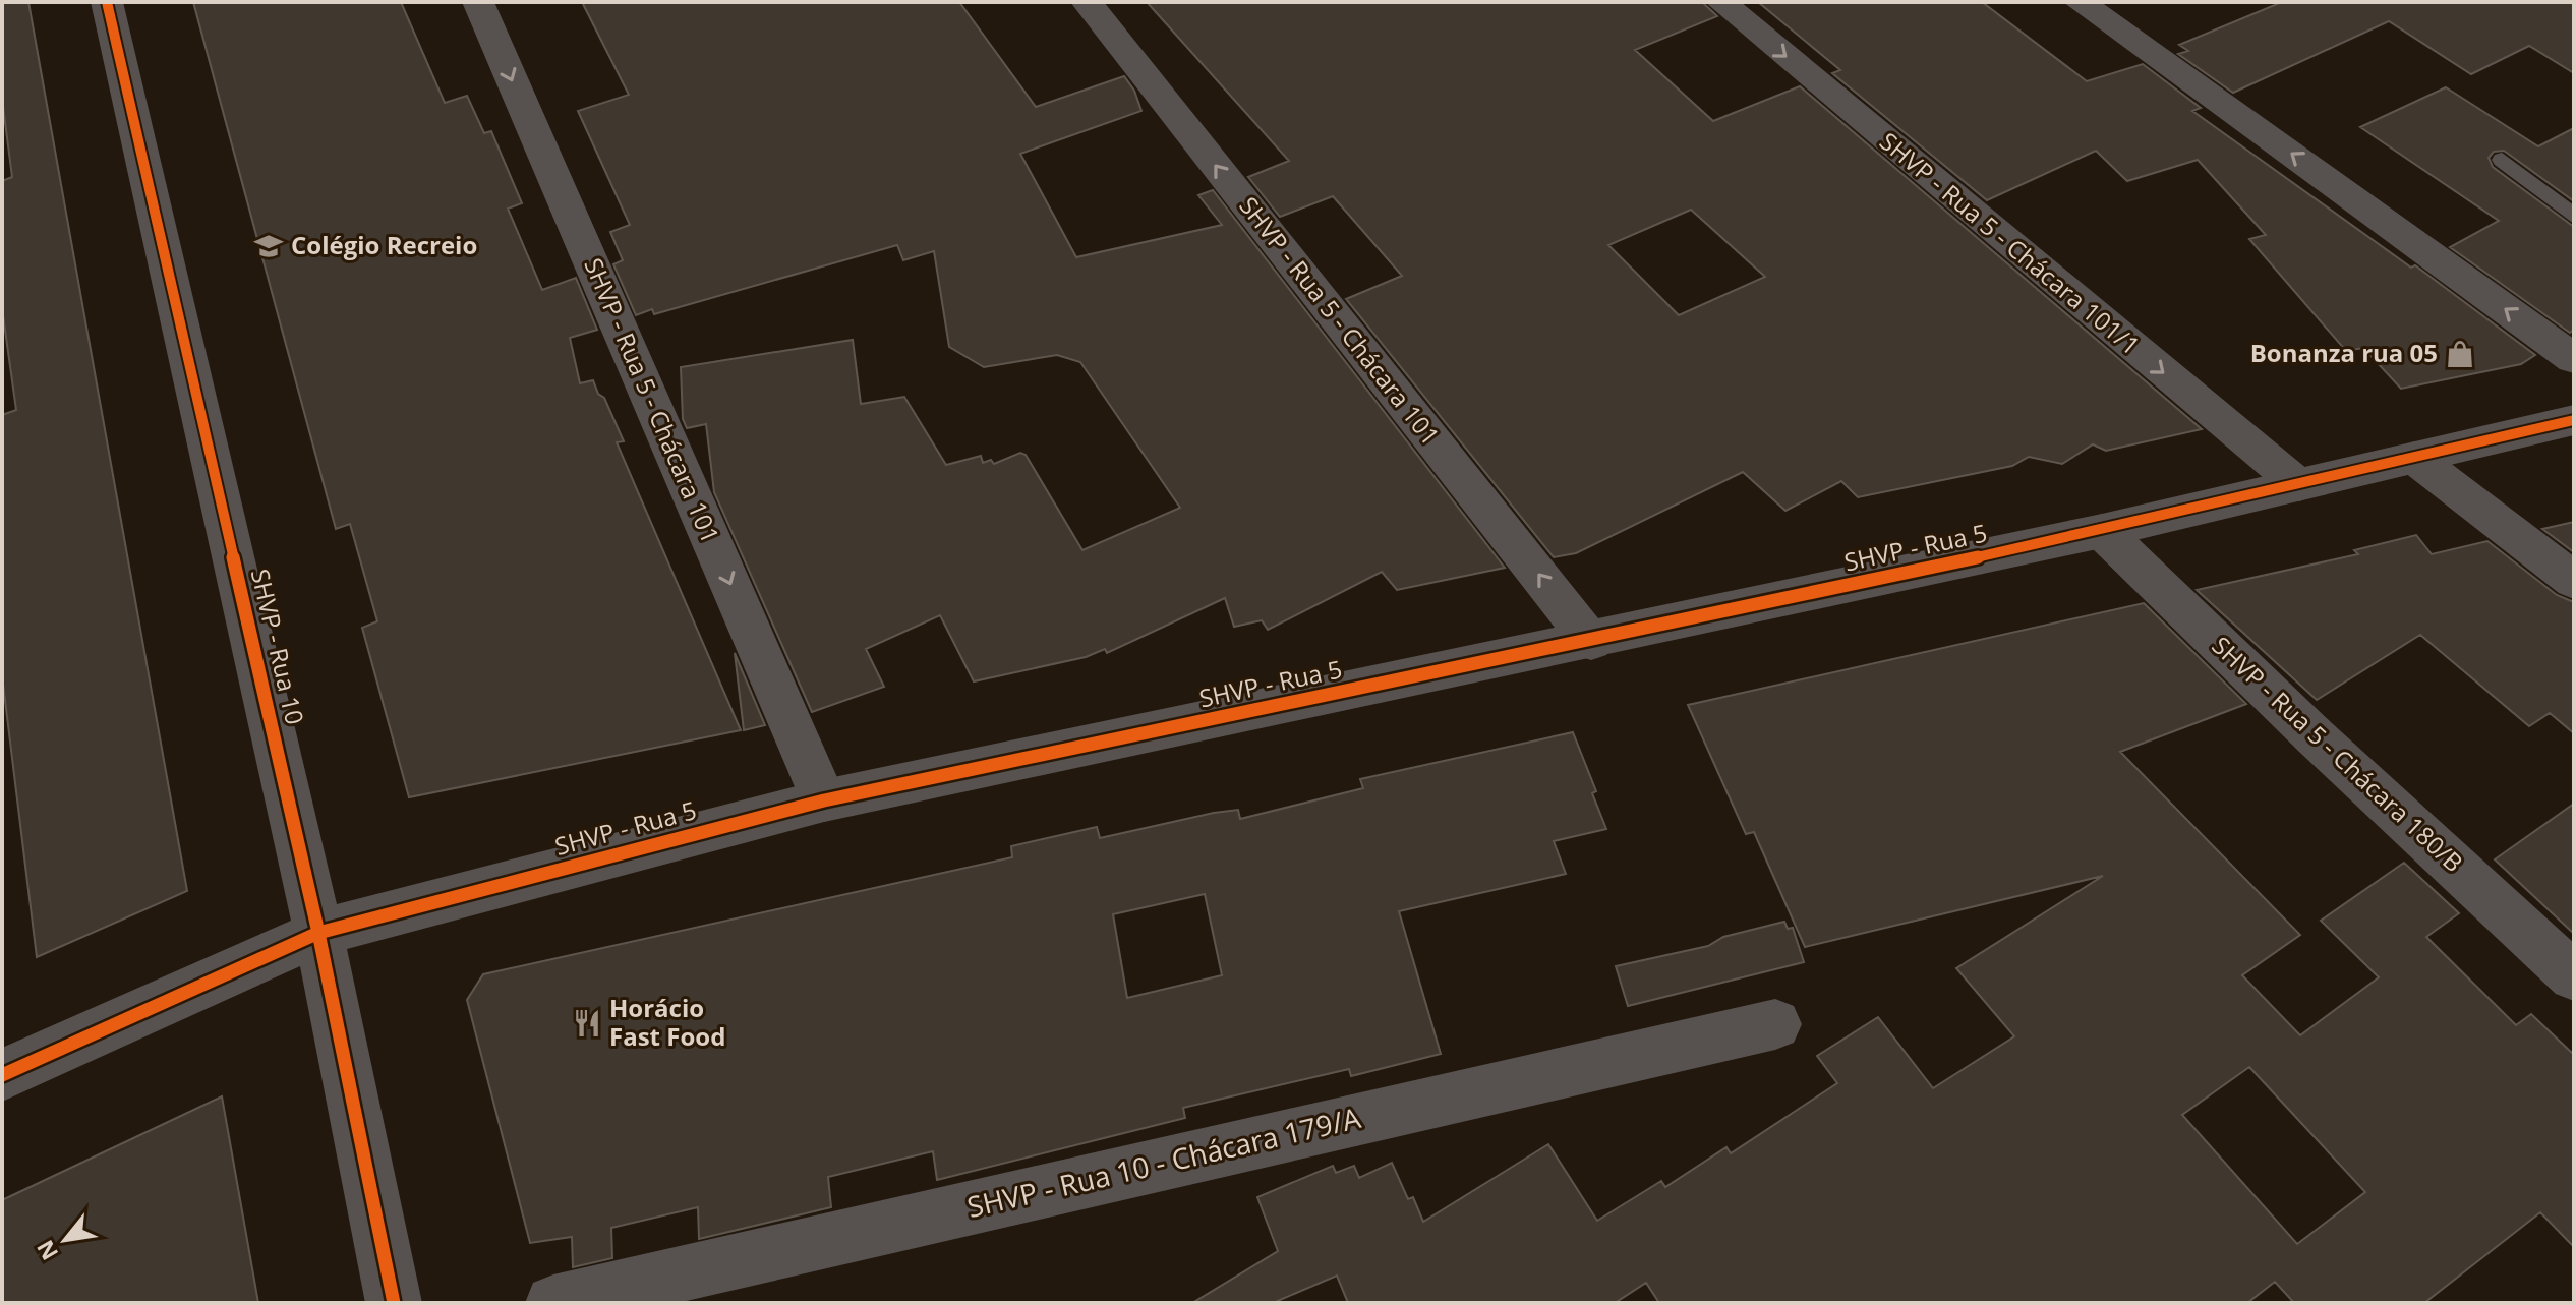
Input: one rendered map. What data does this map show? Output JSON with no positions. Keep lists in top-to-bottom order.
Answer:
{
  "streets": {
    "street": [
      "SHVP - Rua 5 - Chácara 101/1",
      "SHVP - Rua 5 - Chácara 101",
      "SHVP - Rua 5",
      "SHVP - Rua 10",
      "SHVP - Rua 5 - Chácara 180/B",
      "SHVP - Rua 10 - Chácara 179/A"
    ]
  },
  "crossings": [
    ["SHVP - Rua 5 - Chácara 101/1", "SHVP - Rua 5"],
    ["SHVP - Rua 5 - Chácara 101", "SHVP - Rua 5"],
    ["SHVP - Rua 5", "SHVP - Rua 10"],
    ["SHVP - Rua 5", "SHVP - Rua 5 - Chácara 180/B"]
  ],
  "places": {
    "school or university": ["Colégio Recreio"],
    "shop": ["Bonanza rua 05"],
    "restaurant": ["Horácio Fast Food"]
  },
  "north": "bottom left"
}
